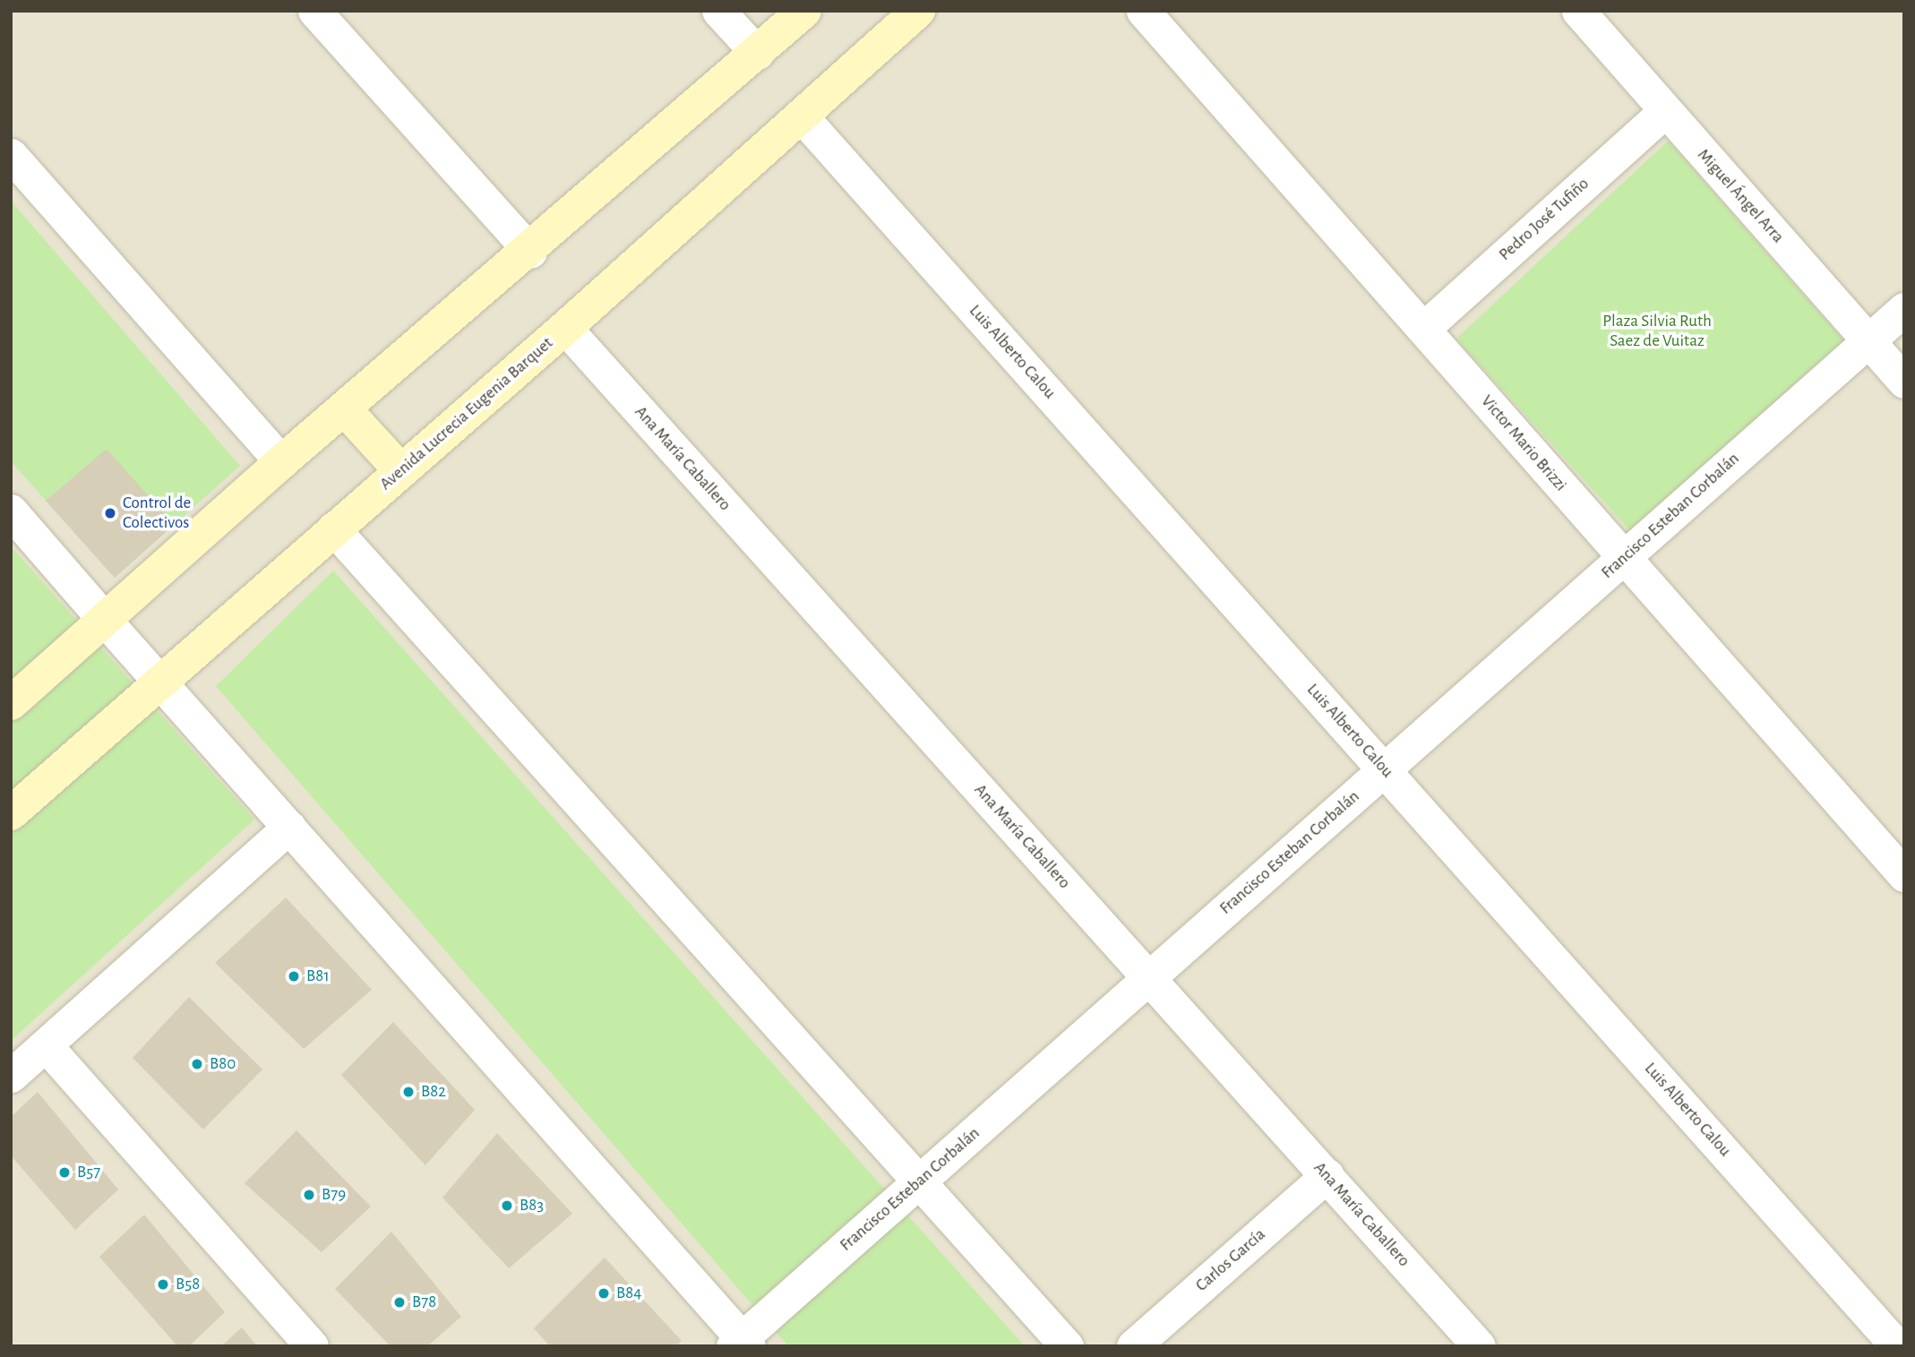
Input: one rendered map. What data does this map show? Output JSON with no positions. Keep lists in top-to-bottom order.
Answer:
{
  "streets": {
    "main road": ["Avenida Lucrecia Eugenia Barquet"],
    "street": [
      "Miguel Ángel Arra",
      "Pedro José Tufiño",
      "Luis Alberto Calou",
      "Victor Mario Brizzi",
      "Ana María Caballero",
      "Francisco Esteban Corbalán",
      "Carlos García"
    ]
  },
  "crossings": [
    ["Miguel Ángel Arra", "Pedro José Tufiño"],
    ["Miguel Ángel Arra", "Francisco Esteban Corbalán"],
    ["Pedro José Tufiño", "Victor Mario Brizzi"],
    ["Luis Alberto Calou", "Avenida Lucrecia Eugenia Barquet"],
    ["Luis Alberto Calou", "Francisco Esteban Corbalán"],
    ["Avenida Lucrecia Eugenia Barquet", "Ana María Caballero"],
    ["Victor Mario Brizzi", "Francisco Esteban Corbalán"],
    ["Ana María Caballero", "Francisco Esteban Corbalán"],
    ["Ana María Caballero", "Carlos García"]
  ],
  "parks": ["Plaza Silvia Ruth Saez de Vuitaz"],
  "places": [
    "Control de Colectivos",
    "B81",
    "B80",
    "B82",
    "B57",
    "B79",
    "B83",
    "B58",
    "B84",
    "B78"
  ]
}
